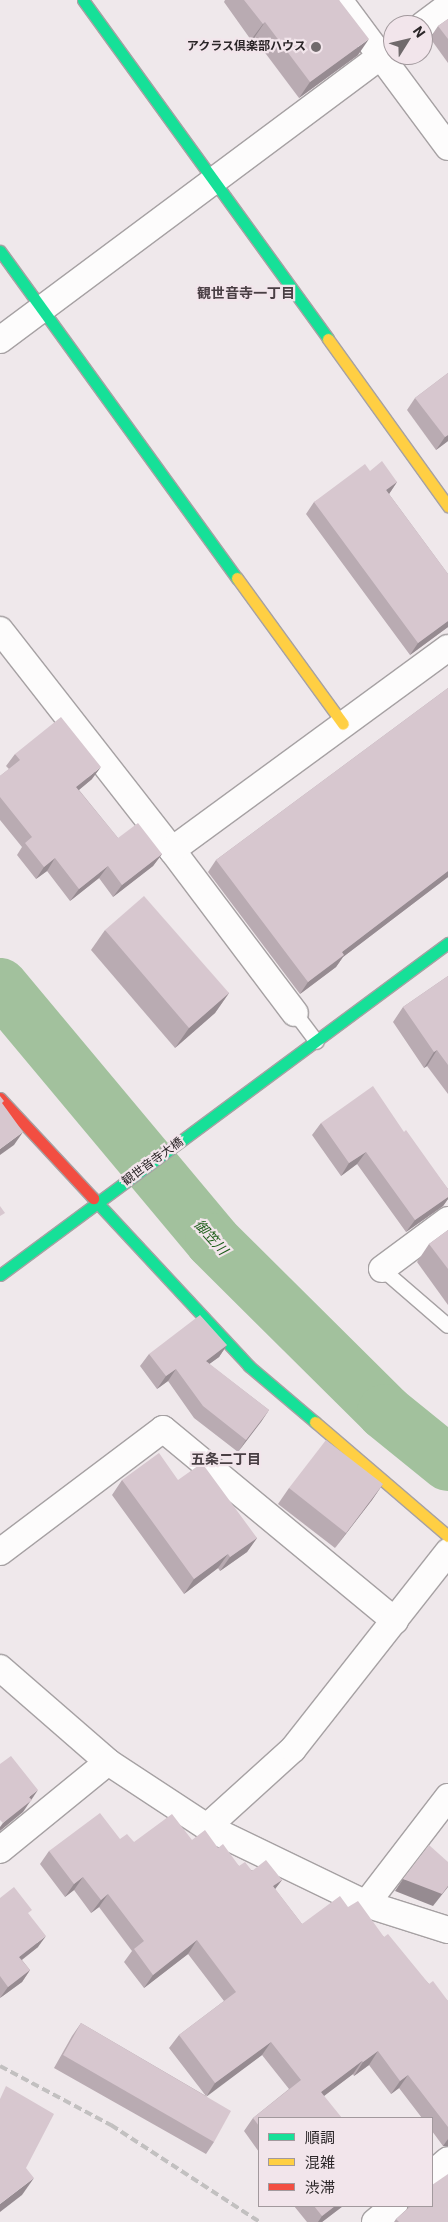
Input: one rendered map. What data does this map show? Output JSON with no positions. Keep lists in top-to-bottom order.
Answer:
{
  "streets": {
    "street": ["観世音寺大橋"]
  },
  "districts": ["観世音寺一丁目", "五条二丁目"],
  "water": ["御笠川"],
  "places": ["アクラス倶楽部ハウス"],
  "legend": ["順調", "混雑", "渋滞"],
  "north": "top right"
}
